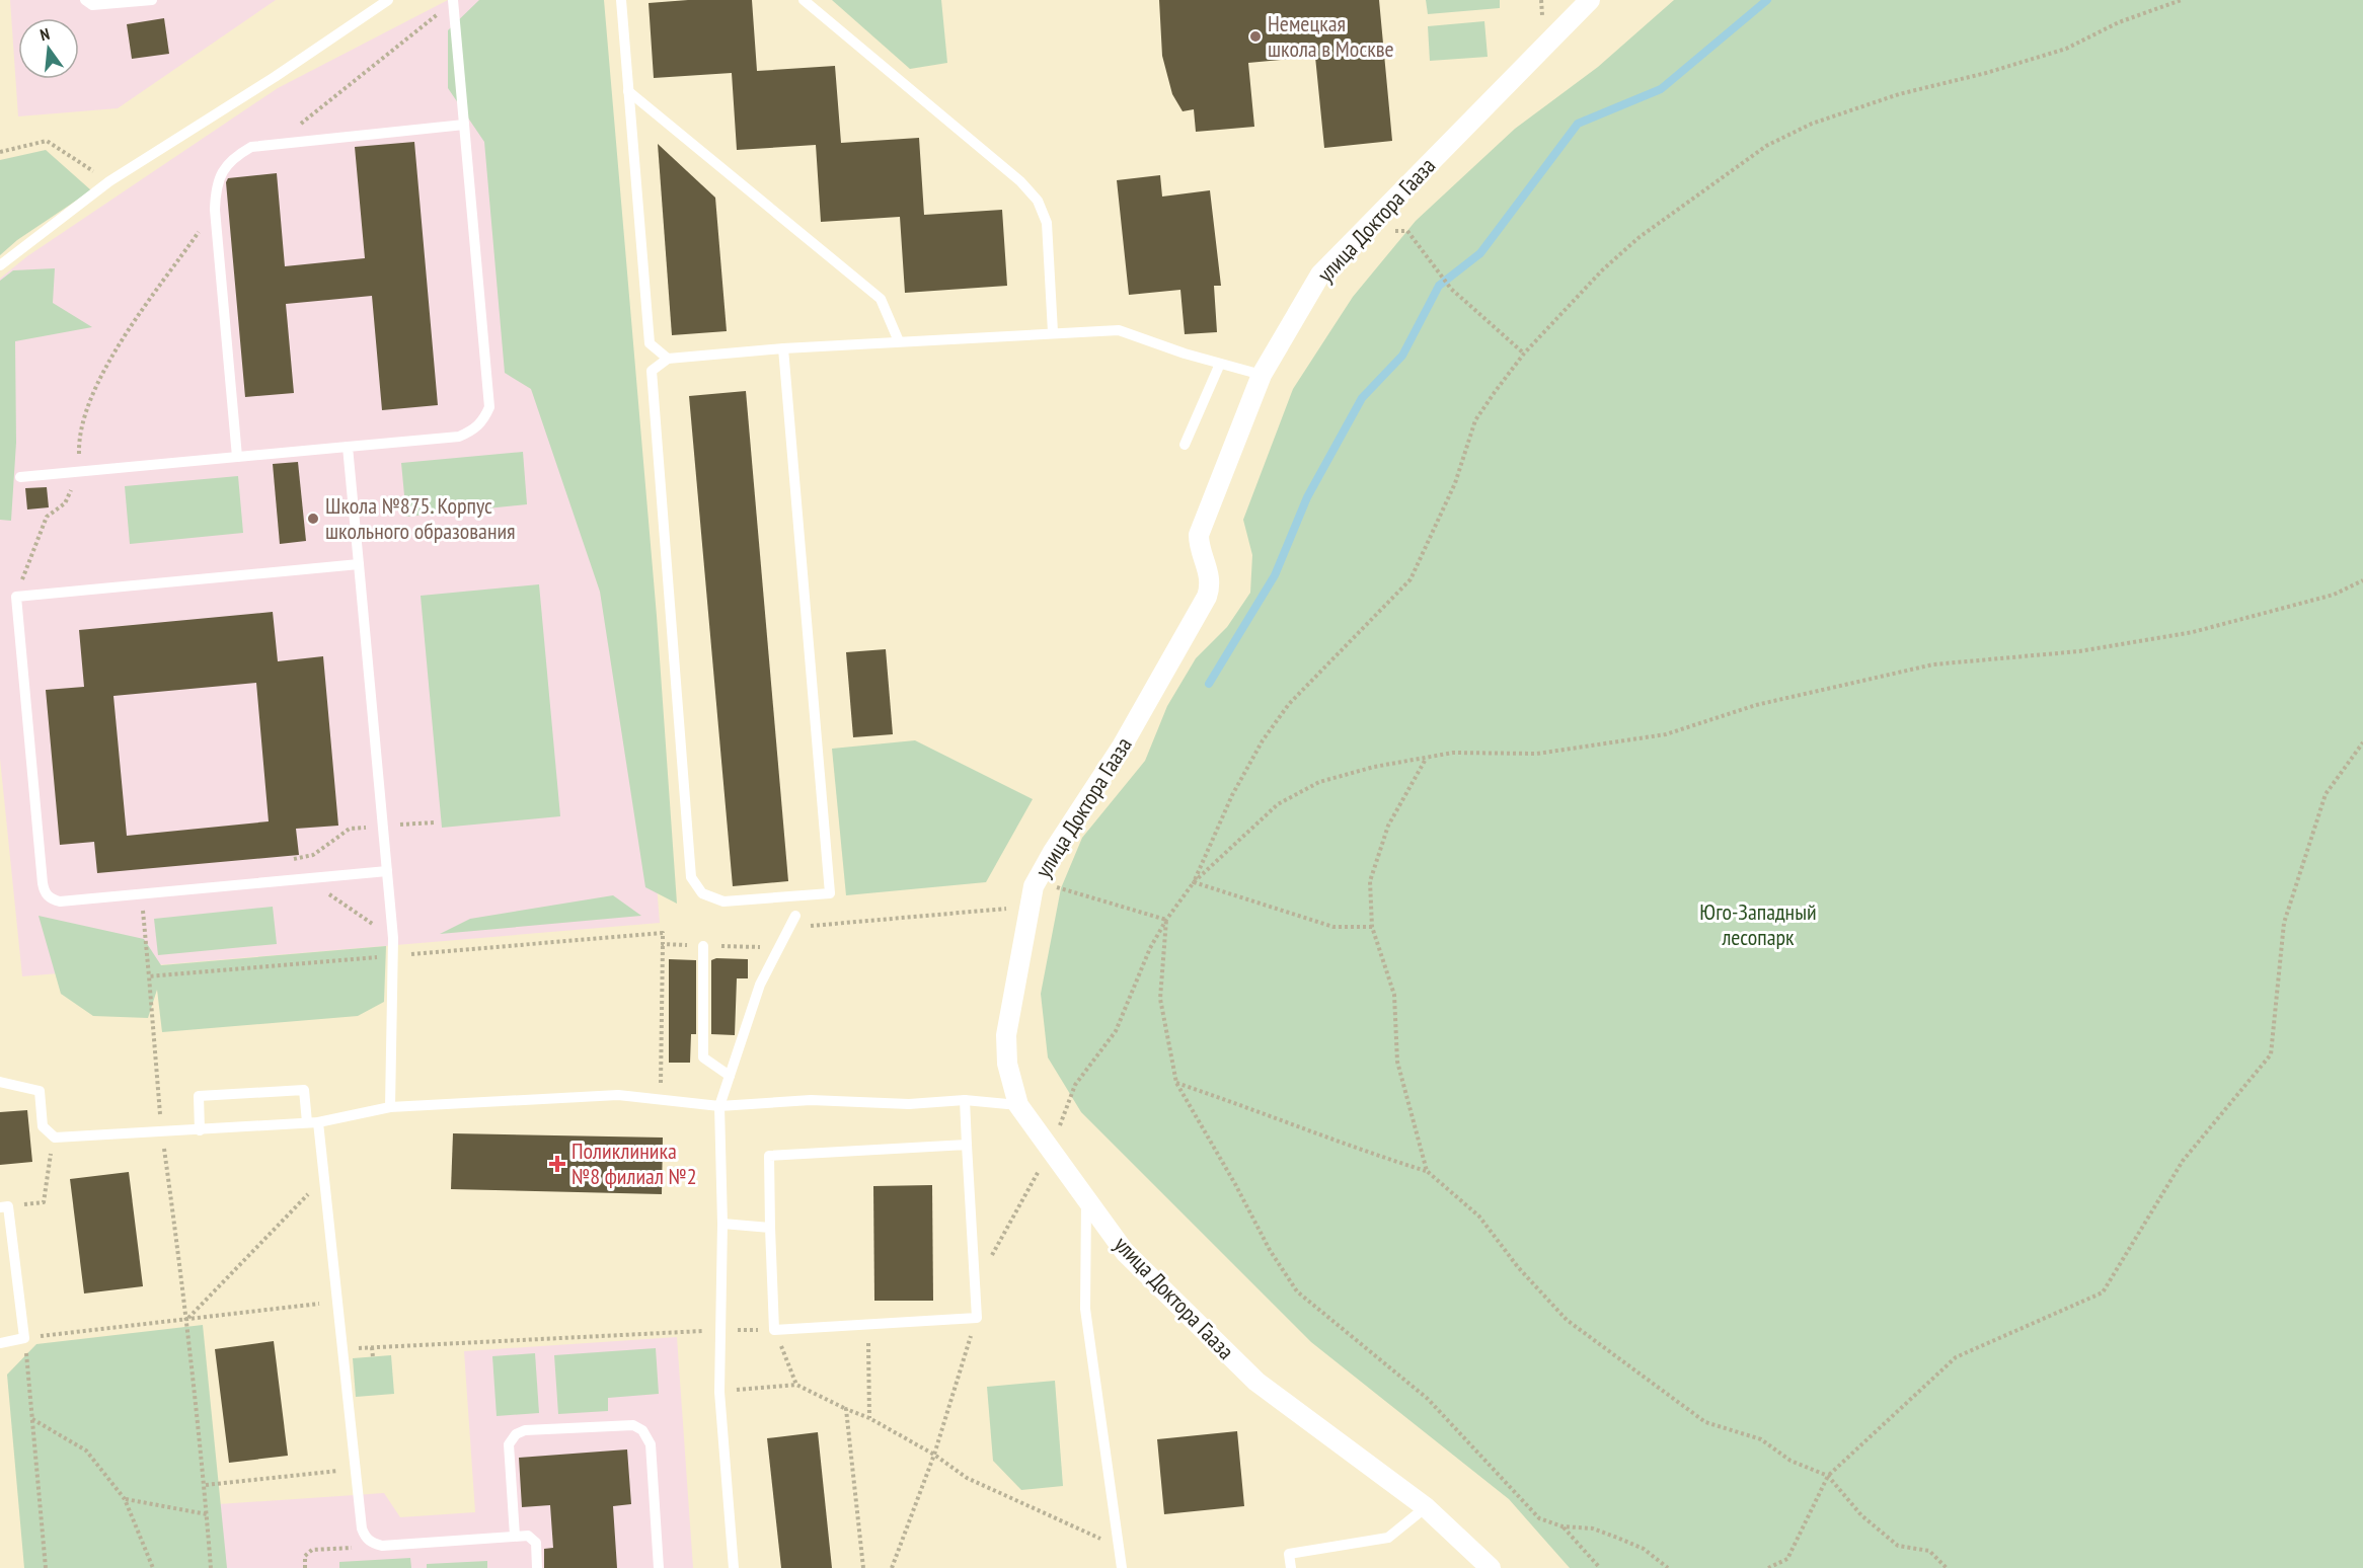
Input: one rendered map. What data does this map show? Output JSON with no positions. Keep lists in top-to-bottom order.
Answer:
{
  "streets": {
    "street": ["улица Доктора Гааза"]
  },
  "parks": ["Юго-Западный лесопарк"],
  "places": {
    "other": ["Немецкая школа в Москве", "Школа №875. Корпус школьного образования"],
    "health": ["Поликлиника №8 филиал №2"]
  },
  "north": "top"
}
